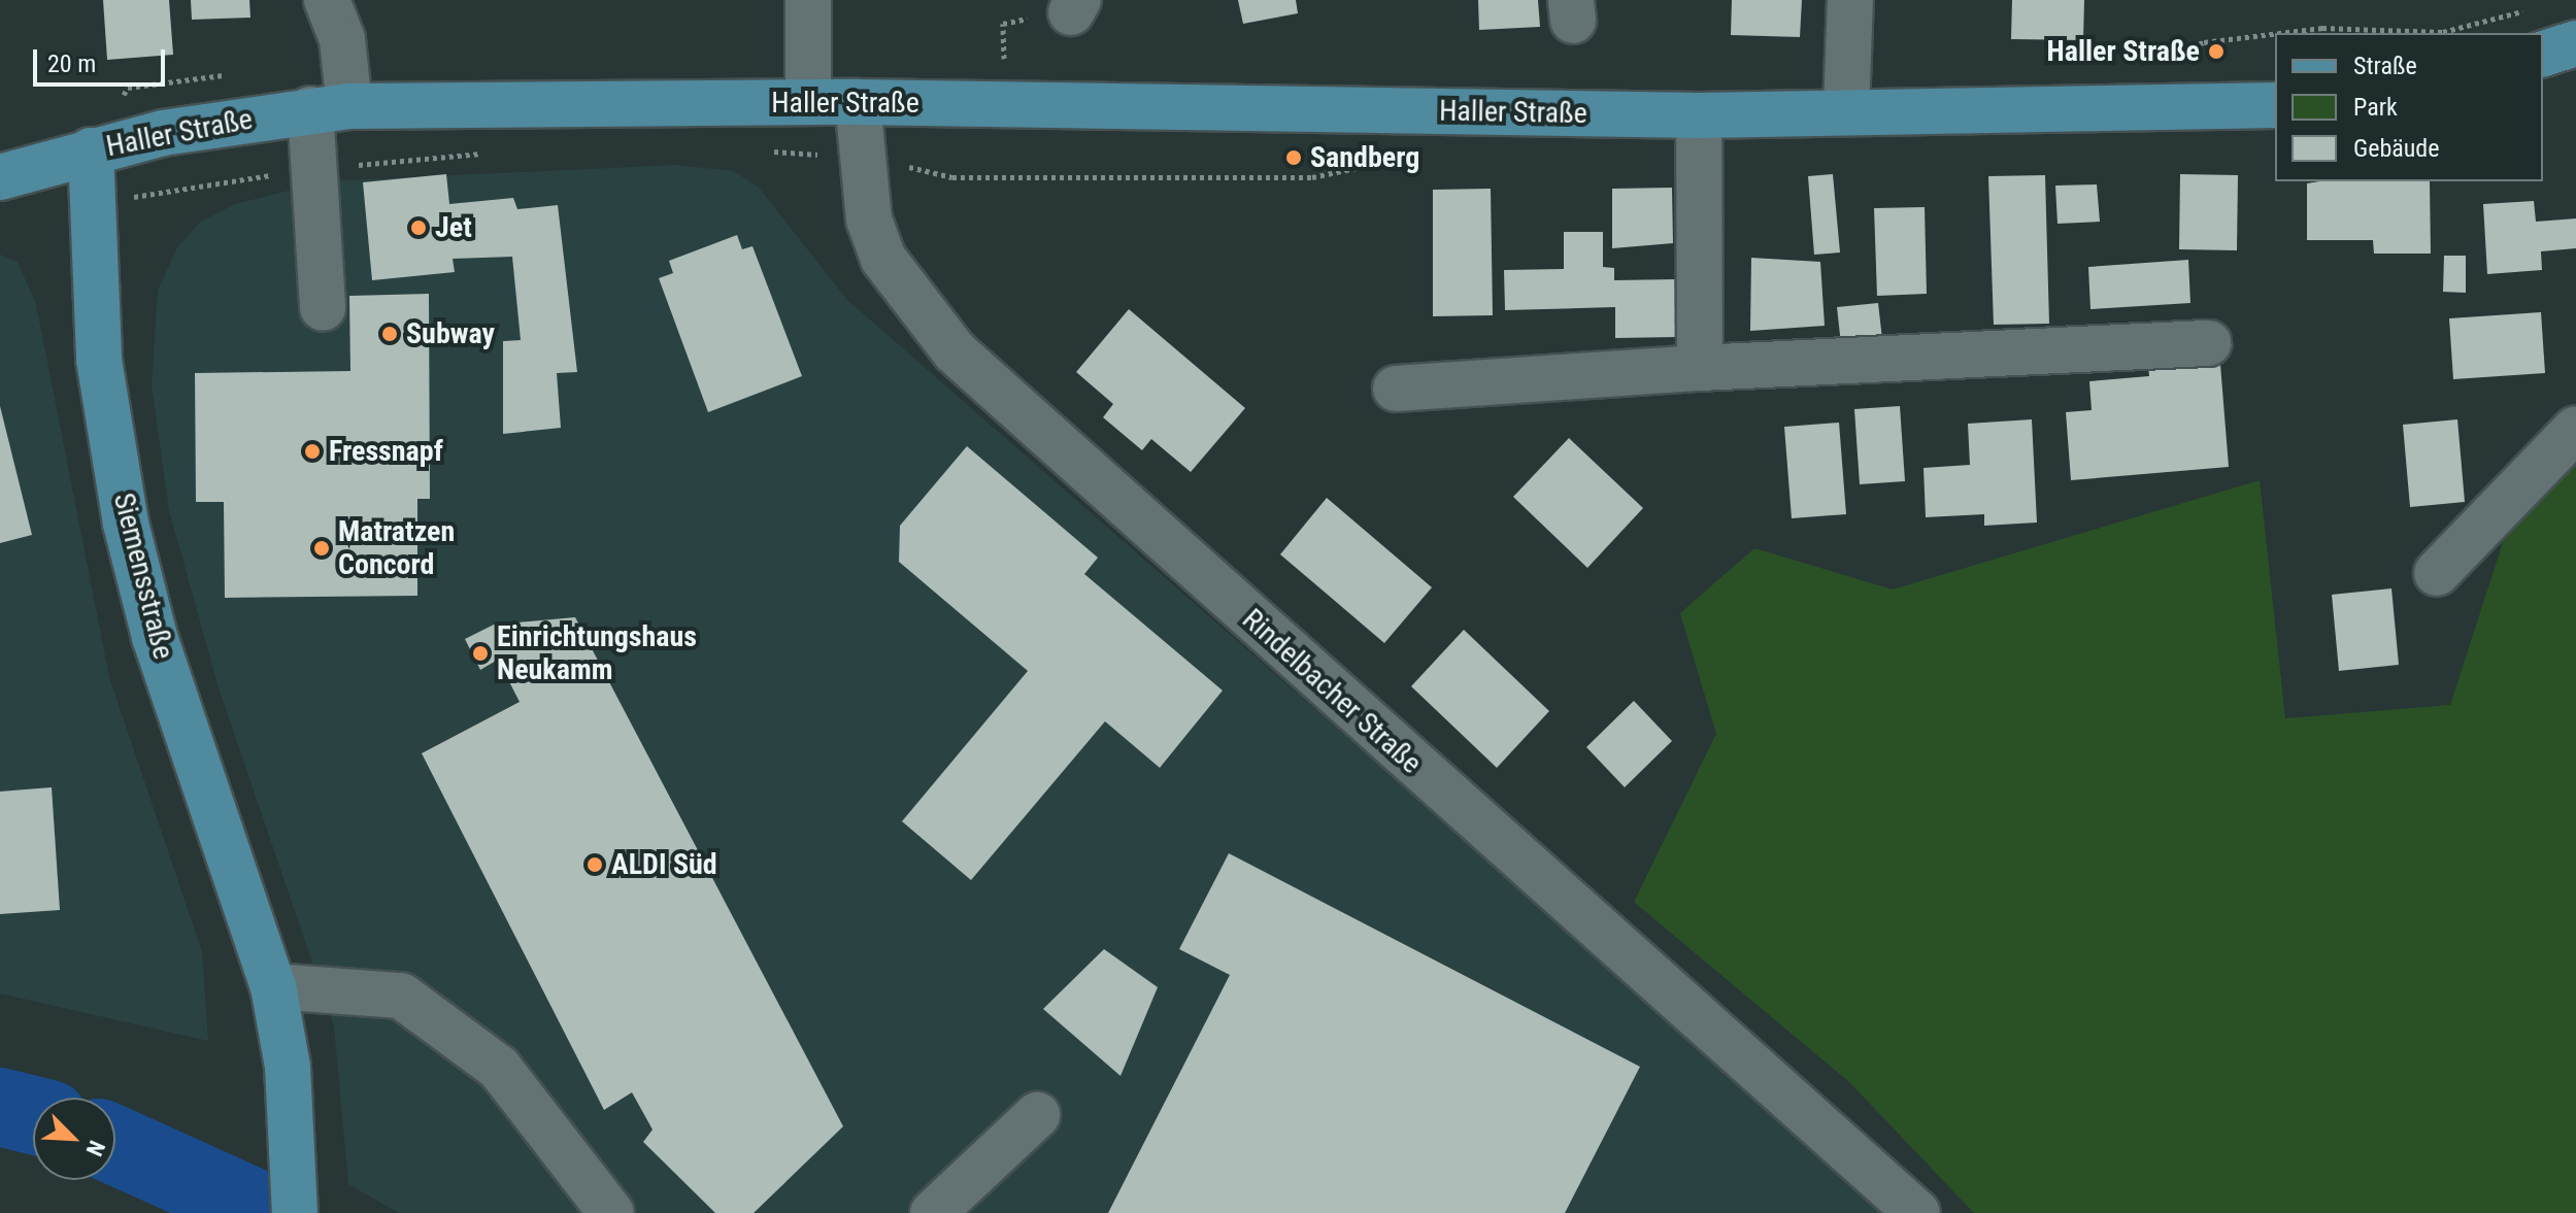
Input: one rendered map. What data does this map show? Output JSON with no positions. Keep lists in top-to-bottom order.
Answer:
{
  "streets": {
    "main road": ["Haller Straße", "Siemensstraße"],
    "street": ["Rindelbacher Straße"]
  },
  "crossings": [
    ["Haller Straße", "Siemensstraße"],
    ["Haller Straße", "Rindelbacher Straße"]
  ],
  "places": [
    "Haller Straße",
    "Sandberg",
    "Jet",
    "Subway",
    "Fressnapf",
    "Matratzen Concord",
    "Einrichtungshaus Neukamm",
    "ALDI Süd"
  ],
  "legend": ["Straße", "Park", "Gebäude"],
  "scale_bar": "20 m",
  "north": "bottom right"
}
